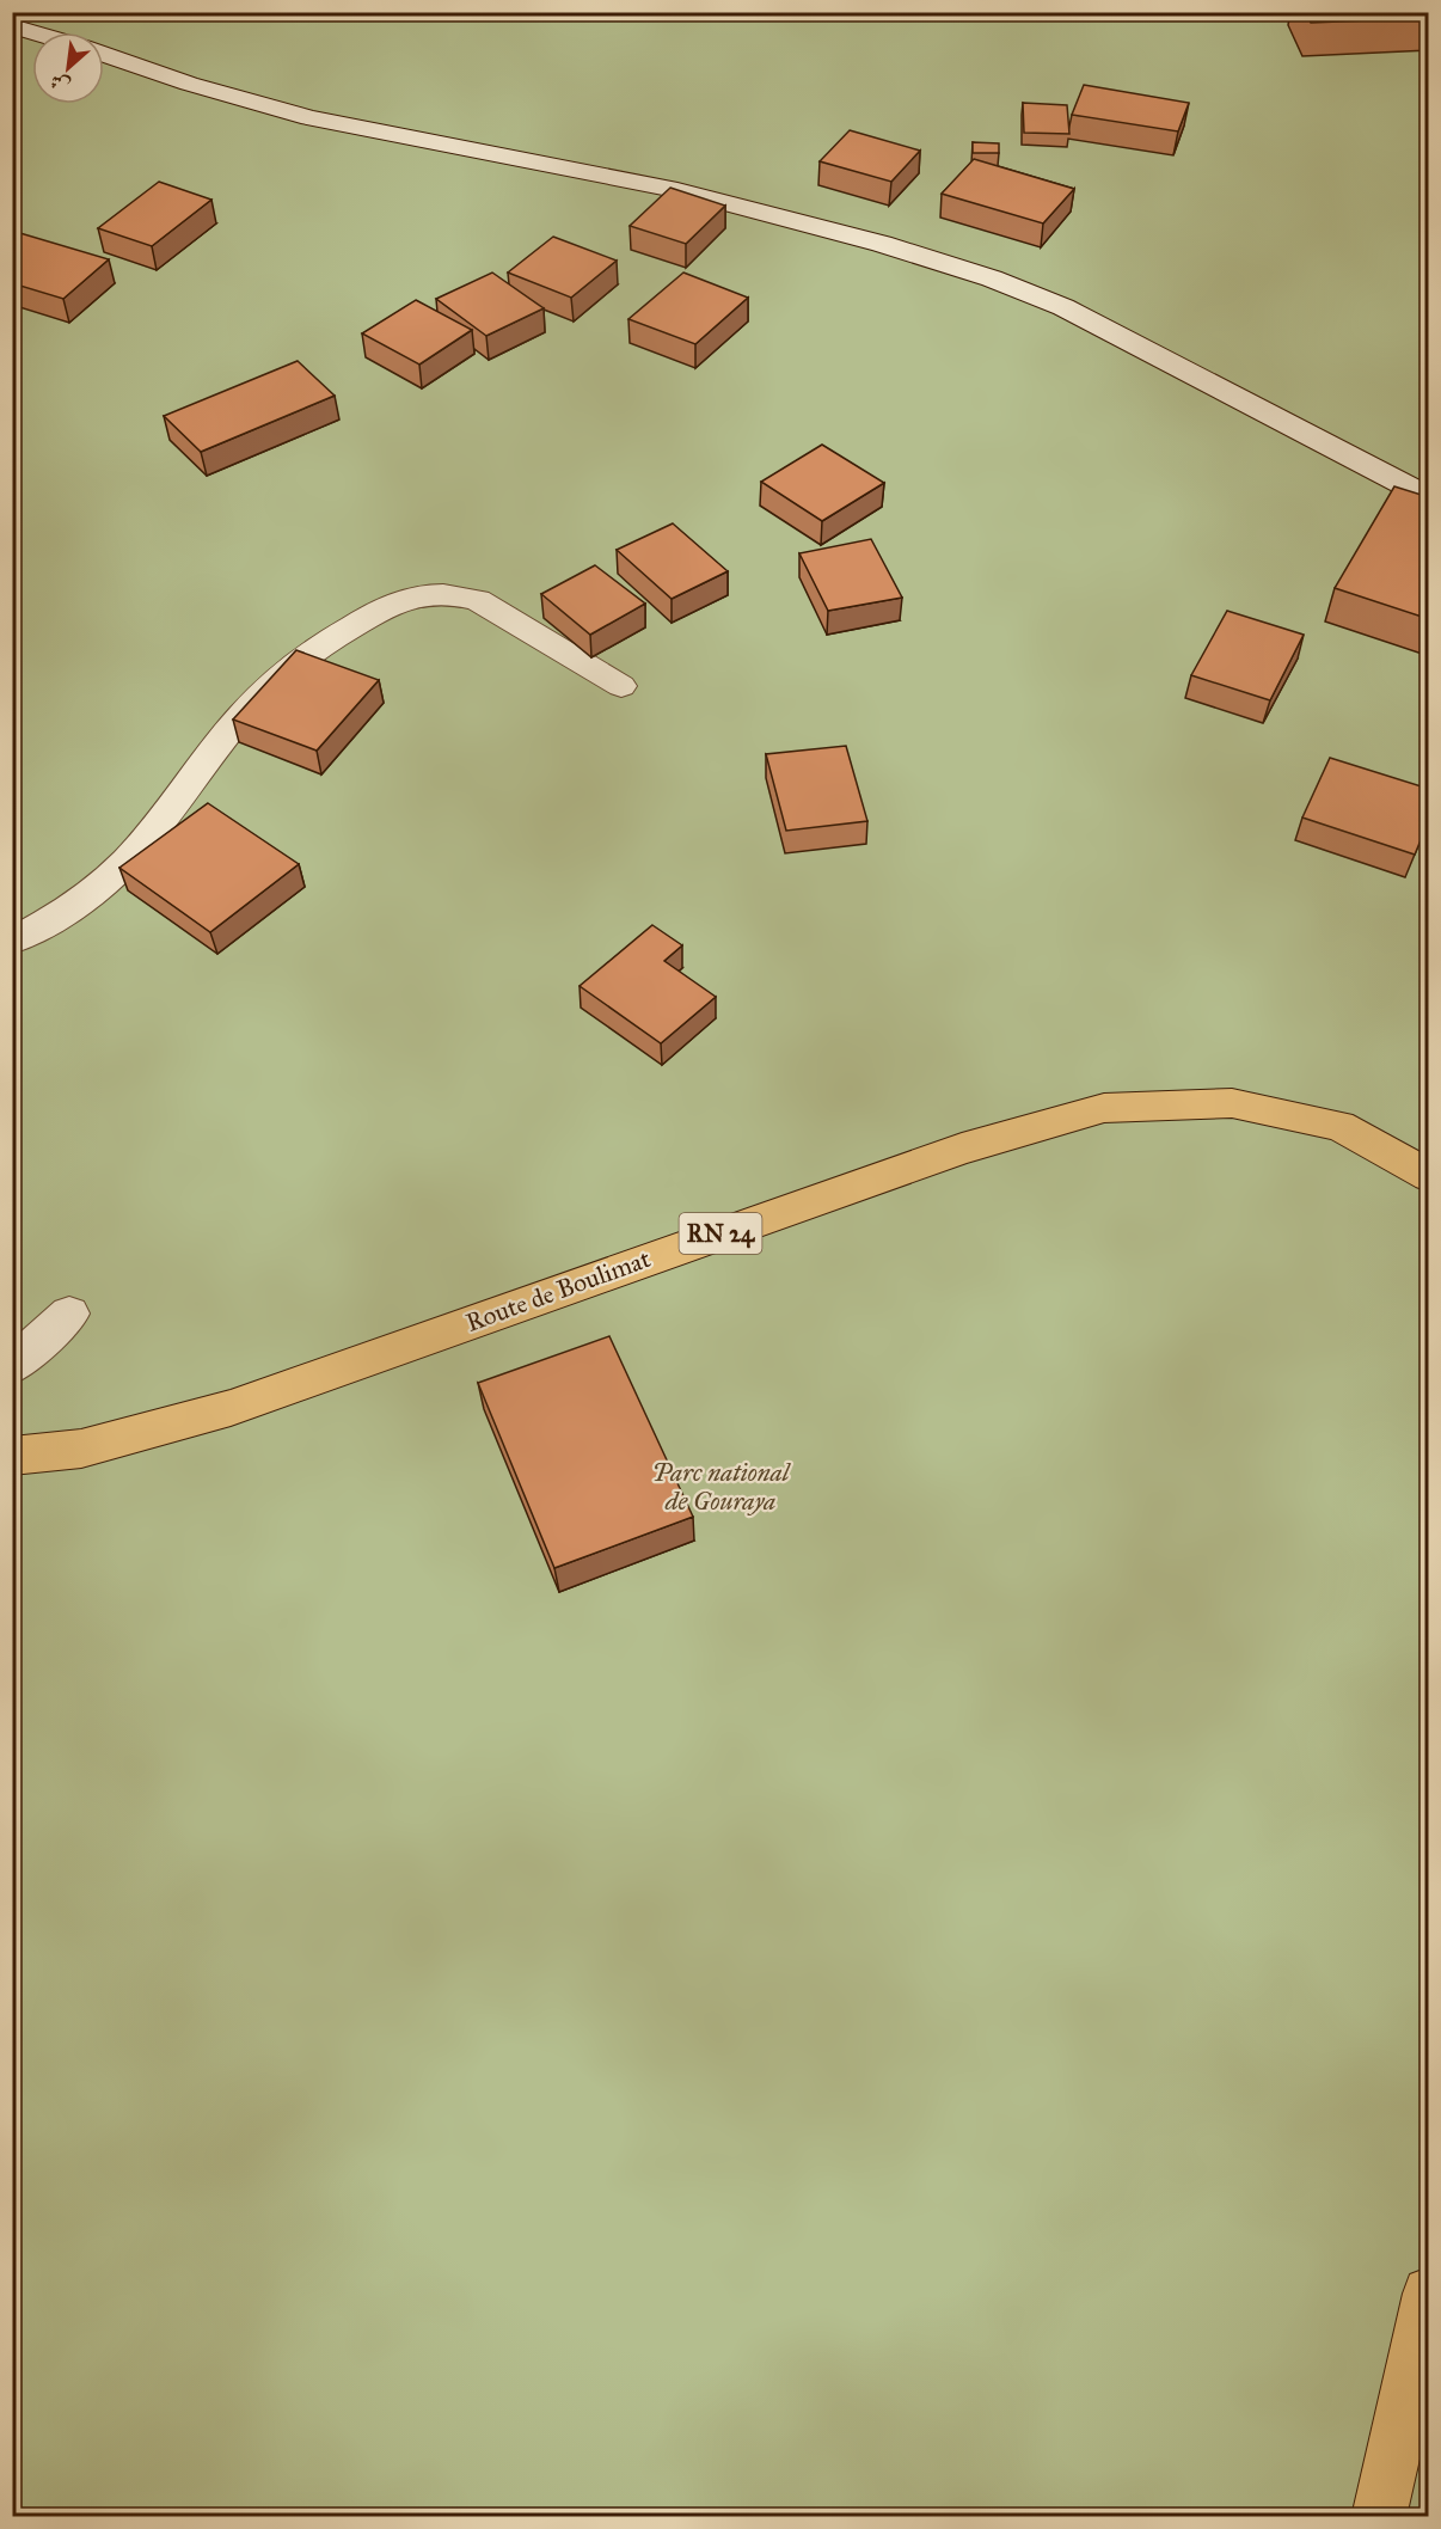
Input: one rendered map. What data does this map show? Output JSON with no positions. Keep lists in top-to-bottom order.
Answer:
{
  "streets": {
    "main road": ["RN 24", "Route de Boulimat"]
  },
  "parks": ["Parc national de Gouraya"],
  "north": "bottom left"
}
